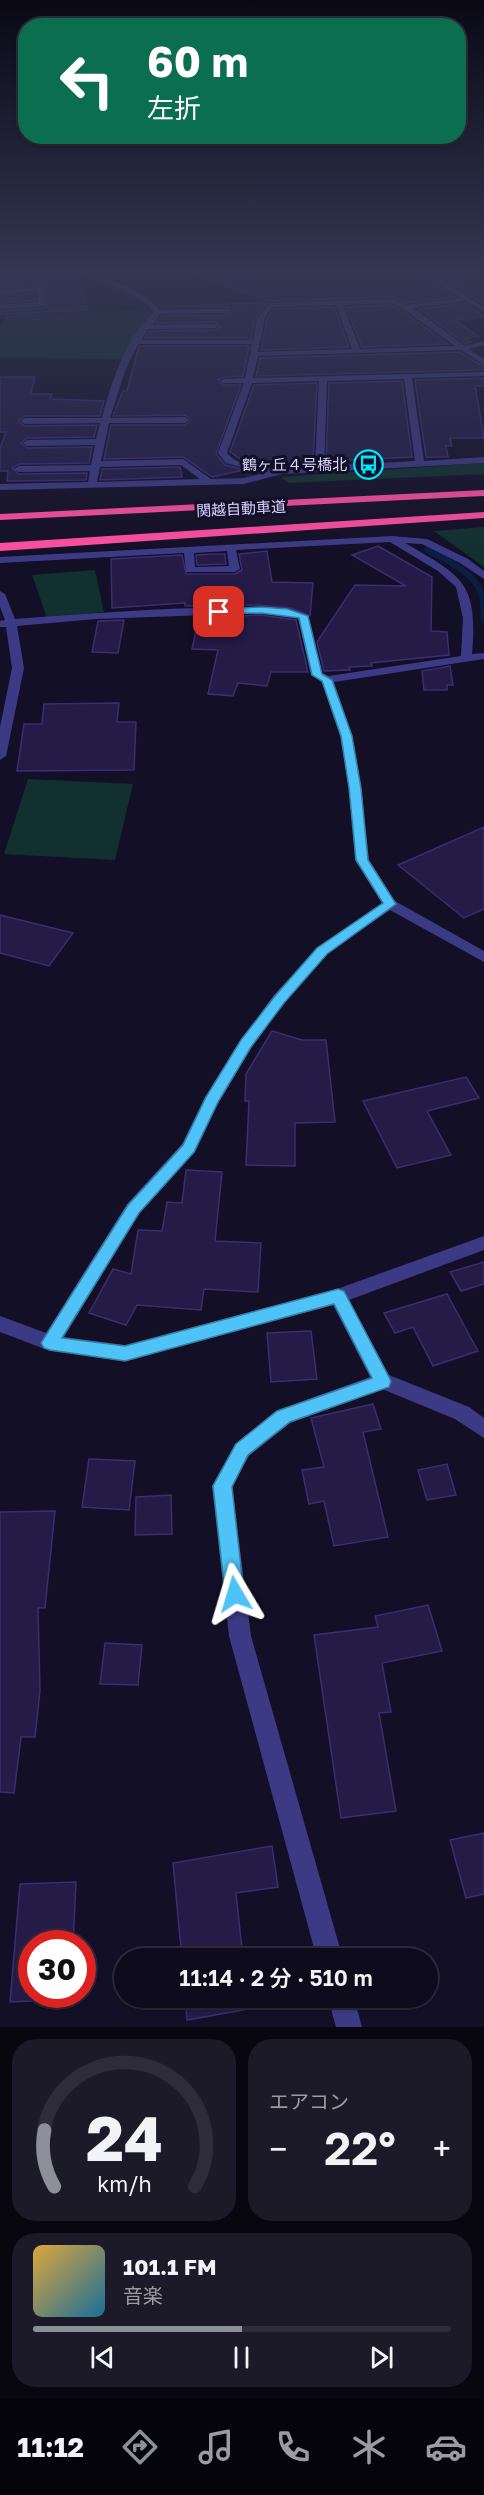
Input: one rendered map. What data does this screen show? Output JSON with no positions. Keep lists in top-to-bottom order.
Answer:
{
  "streets": {
    "highway": ["関越自動車道"]
  },
  "places": {
    "bus stop": ["鶴ヶ丘４号橋北"]
  },
  "page": {
    "turn": ["60 m", "左折"],
    "limit": "30",
    "trip": "11:14 · 2 分 · 510 m",
    "tile": "エアコン",
    "heat": ["−", "22°", "+"],
    "song": ["101.1 FM", "音楽"],
    "tabs": "11:12",
    "gauge": ["24", "km/h"]
  }
}
